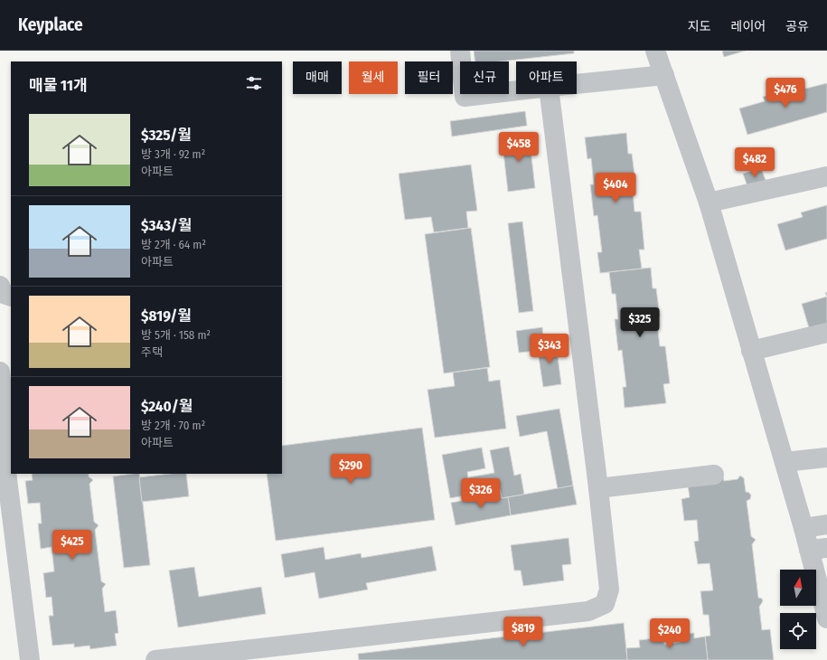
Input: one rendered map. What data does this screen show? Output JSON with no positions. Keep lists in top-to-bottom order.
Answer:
{
  "north": "top",
  "page": {
    "header": "Keyplace",
    "nav": ["지도", "레이어", "공유"],
    "chip": [
      "매매",
      "월세",
      "필터",
      "신규",
      "아파트"
    ],
    "heading": "매물 11개",
    "price": [
      "$476",
      "$458",
      "$482",
      "$404",
      "$325",
      "$343",
      "$290",
      "$326",
      "$425",
      "$819",
      "$240"
    ],
    "list": [
      {
        "name": "$325/월",
        "note": "방 3개 · 92 m² · 아파트"
      },
      {
        "name": "$343/월",
        "note": "방 2개 · 64 m² · 아파트"
      },
      {
        "name": "$819/월",
        "note": "방 5개 · 158 m² · 주택"
      },
      {
        "name": "$240/월",
        "note": "방 2개 · 70 m² · 아파트"
      }
    ]
  }
}
